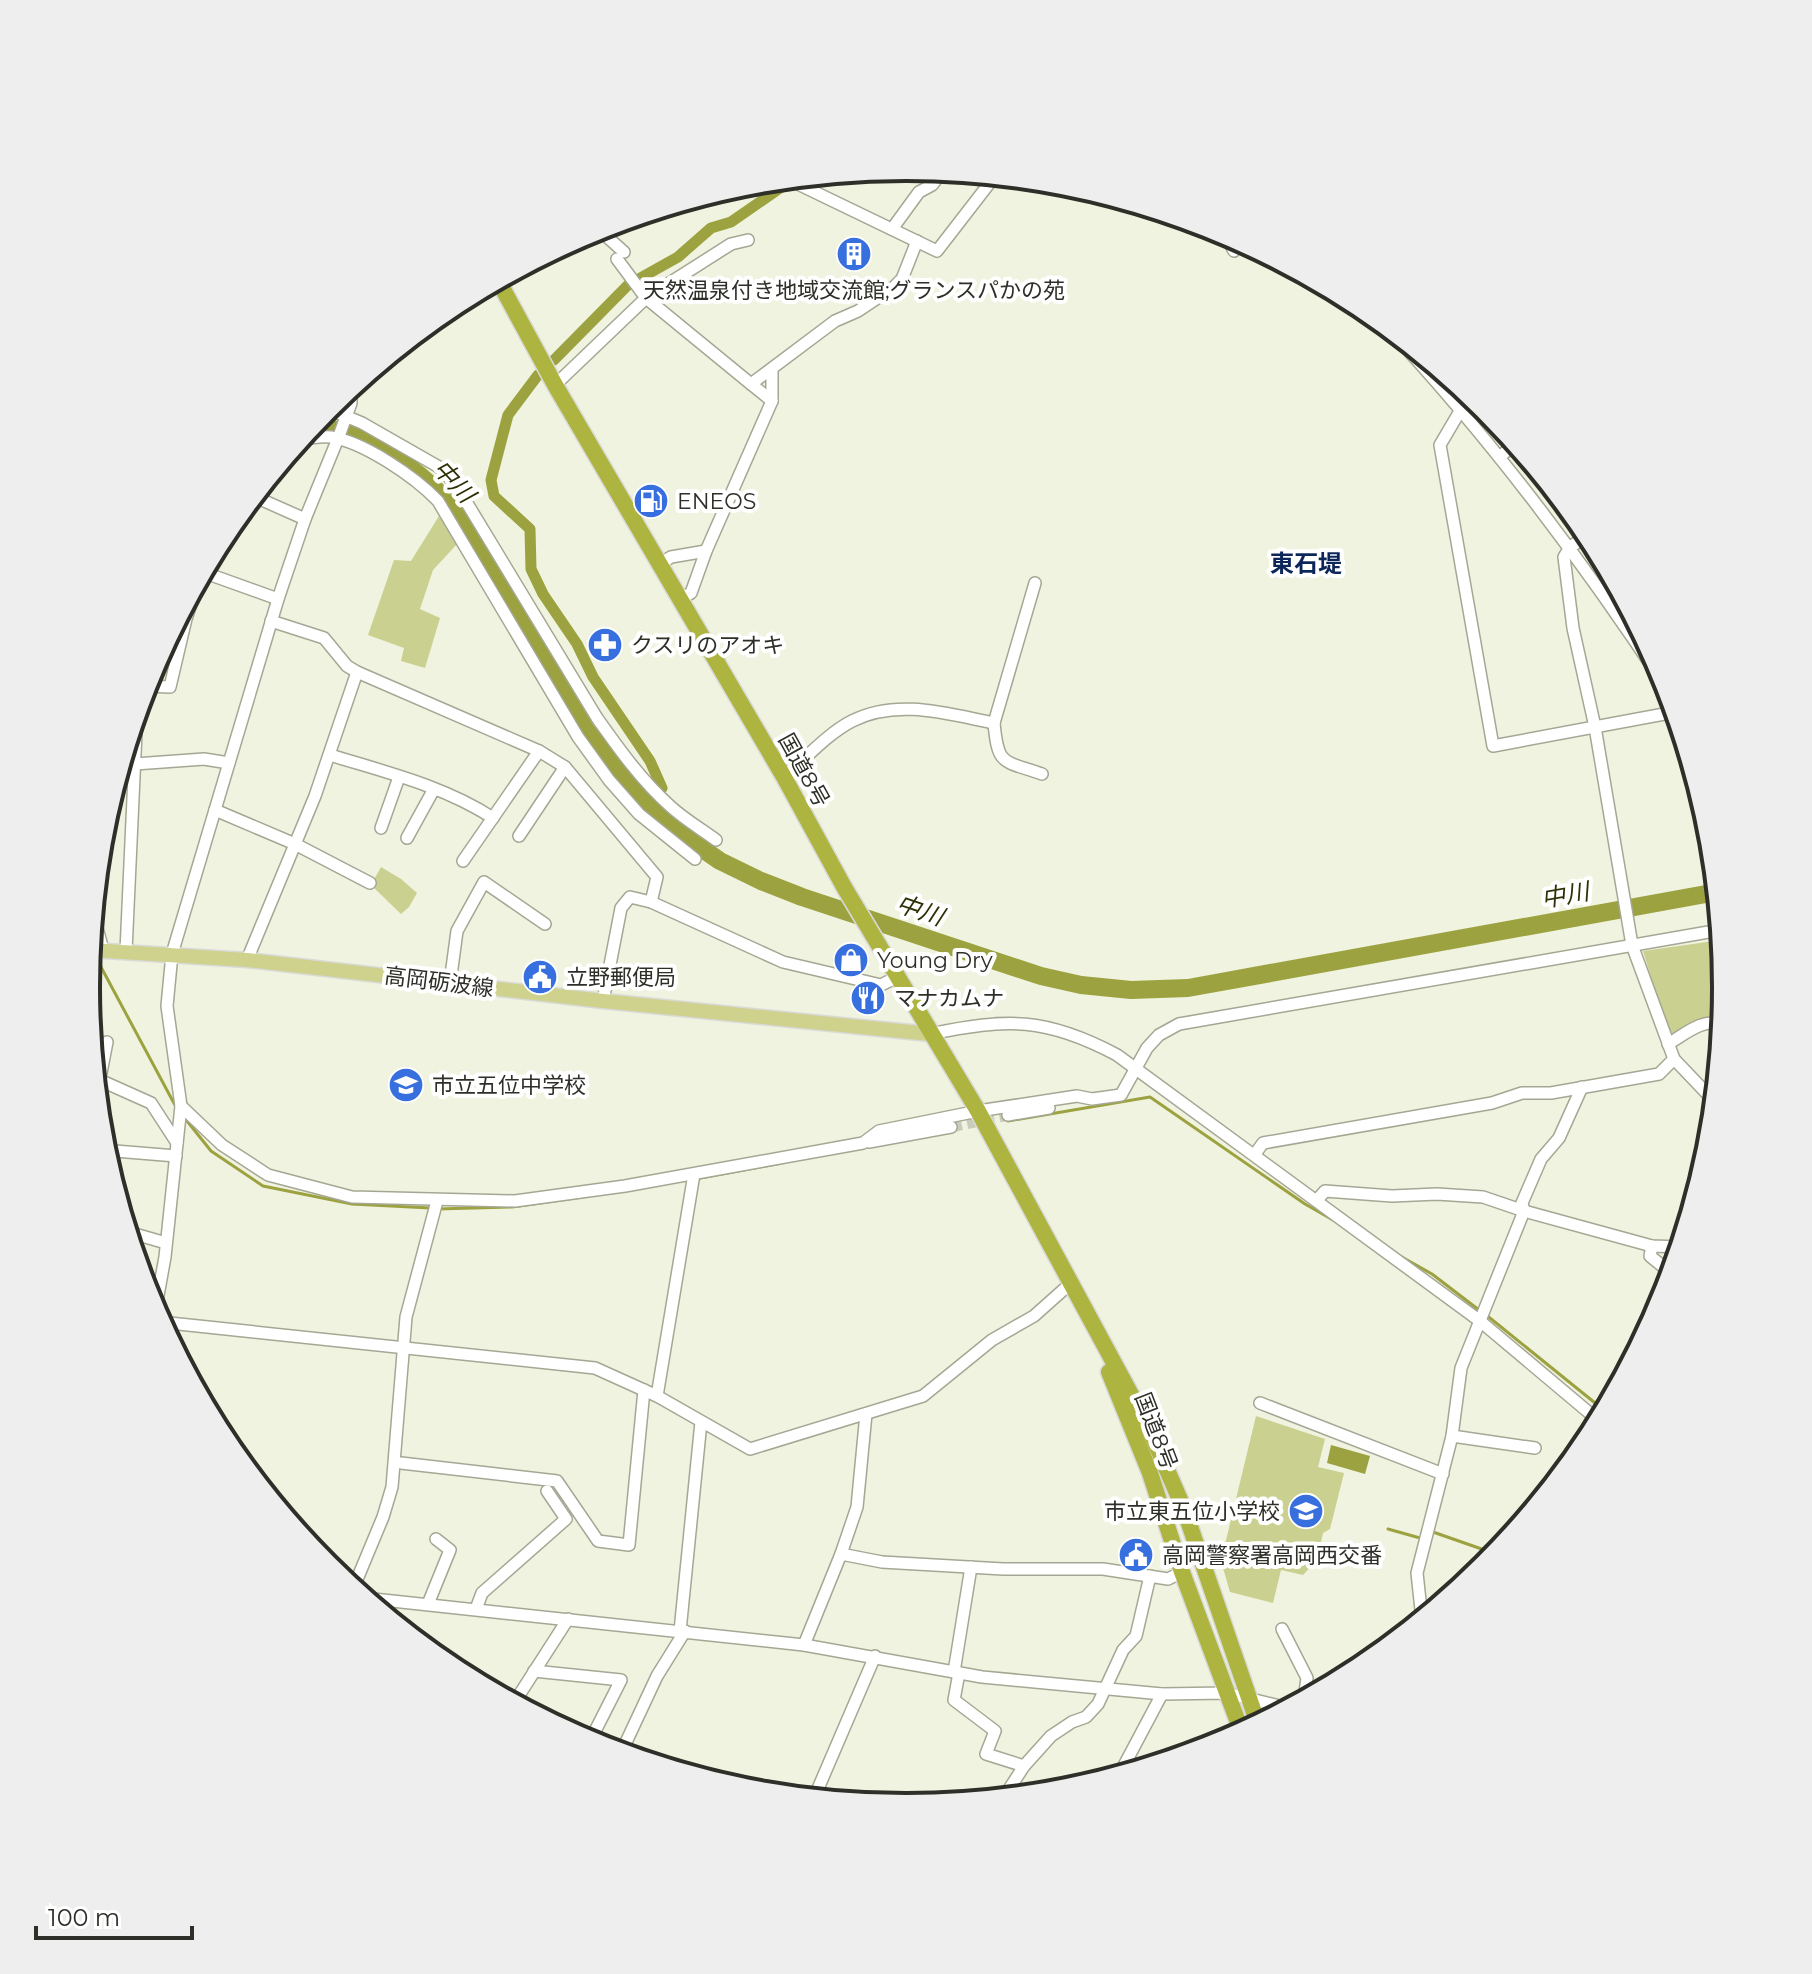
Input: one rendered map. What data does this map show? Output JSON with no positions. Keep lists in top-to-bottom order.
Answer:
{
  "streets": {
    "highway": ["国道8号"],
    "main road": ["高岡砺波線"]
  },
  "crossings": [
    ["国道8号", "高岡砺波線"]
  ],
  "districts": ["東石堤"],
  "water": ["中川"],
  "places": {
    "building": ["天然温泉付き地域交流館;グランスパかの苑"],
    "fuel station": ["ENEOS"],
    "pharmacy": ["クスリのアオキ"],
    "shop": ["Young Dry"],
    "public building": ["立野郵便局", "高岡警察署高岡西交番"],
    "restaurant": ["マナカムナ"],
    "school or university": ["市立五位中学校", "市立東五位小学校"]
  },
  "scale_bar": "100 m"
}
